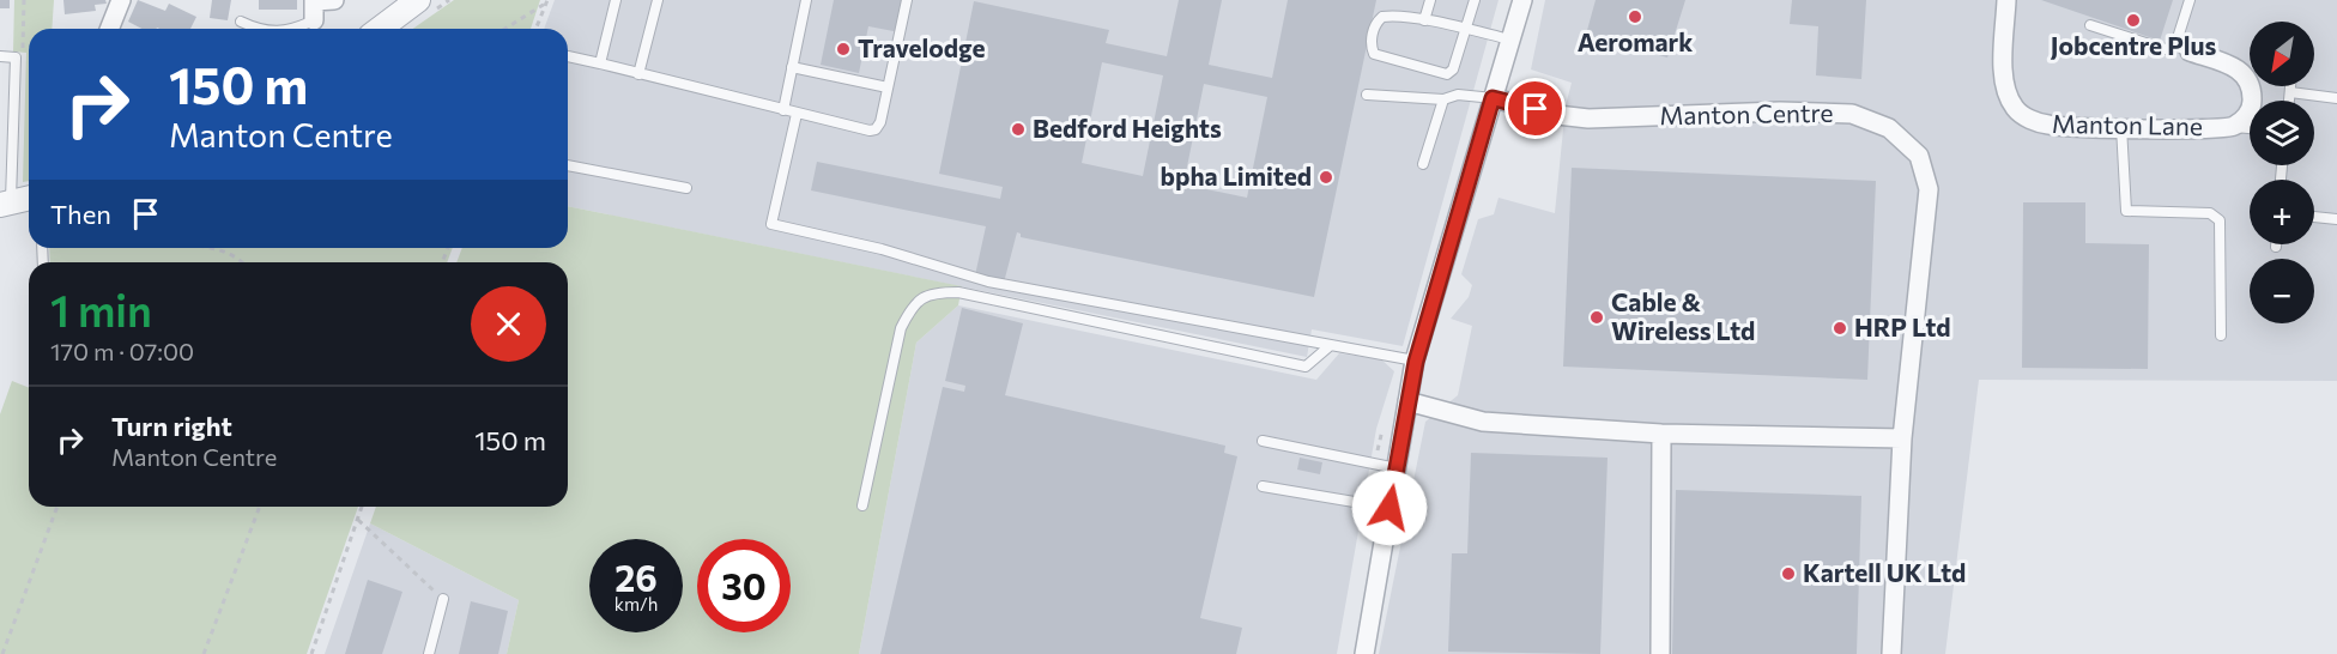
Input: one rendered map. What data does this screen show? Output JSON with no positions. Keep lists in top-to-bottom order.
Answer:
{
  "streets": {
    "street": ["Manton Centre", "Manton Lane"]
  },
  "places": [
    "Aeromark",
    "Jobcentre Plus",
    "Travelodge",
    "Bedford Heights",
    "bpha Limited",
    "Cable & Wireless Ltd",
    "HRP Ltd",
    "Kartell UK Ltd"
  ],
  "north": "bottom left",
  "page": {
    "map_buttons": ["+", "−"],
    "turn": ["150 m", "Manton Centre"],
    "then": "Then",
    "heading": ["1 min", "170 m · 07:00"],
    "list": [
      {
        "name": "Turn right",
        "note": "Manton Centre",
        "value": "150 m"
      }
    ],
    "speed": "26 km/h",
    "limit": "30"
  }
}
